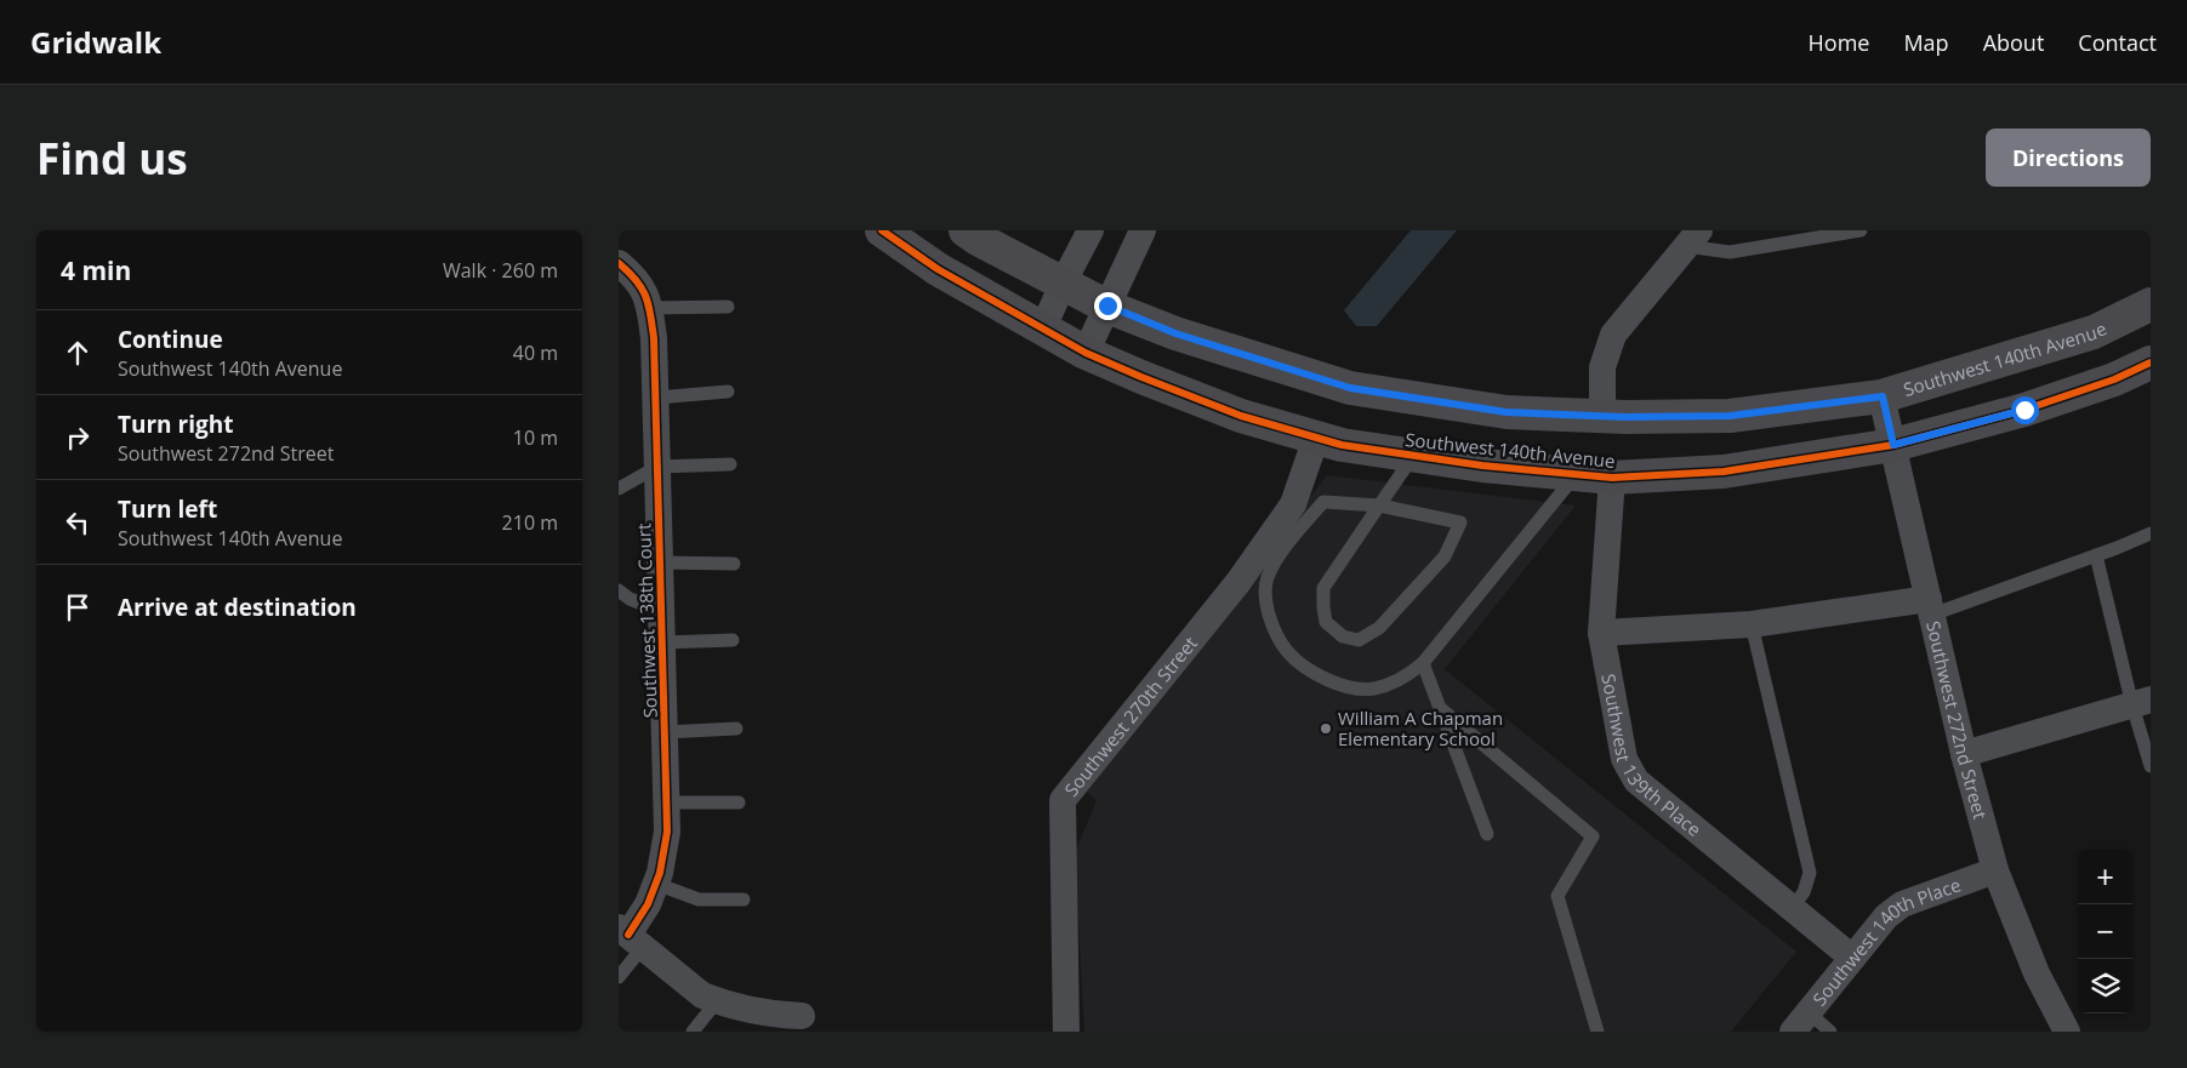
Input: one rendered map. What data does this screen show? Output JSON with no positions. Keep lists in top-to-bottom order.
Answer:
{
  "streets": {
    "street": [
      "Southwest 140th Avenue",
      "Southwest 138th Court",
      "Southwest 270th Street",
      "Southwest 272nd Street",
      "Southwest 139th Place",
      "Southwest 140th Place"
    ]
  },
  "crossings": [
    ["Southwest 140th Avenue", "Southwest 270th Street"],
    ["Southwest 140th Avenue", "Southwest 272nd Street"],
    ["Southwest 140th Avenue", "Southwest 139th Place"],
    ["Southwest 272nd Street", "Southwest 140th Place"],
    ["Southwest 139th Place", "Southwest 140th Place"]
  ],
  "places": ["William A Chapman Elementary School"],
  "page": {
    "header": "Gridwalk",
    "nav": [
      "Home",
      "Map",
      "About",
      "Contact"
    ],
    "buttons": "Directions",
    "title": "Find us",
    "heading": ["4 min", "Walk · 260 m"],
    "list": [
      ["Continue", "Southwest 140th Avenue", "40 m"],
      ["Turn right", "Southwest 272nd Street", "10 m"],
      ["Turn left", "Southwest 140th Avenue", "210 m"],
      "Arrive at destination"
    ],
    "map_buttons": ["+", "−"]
  }
}
